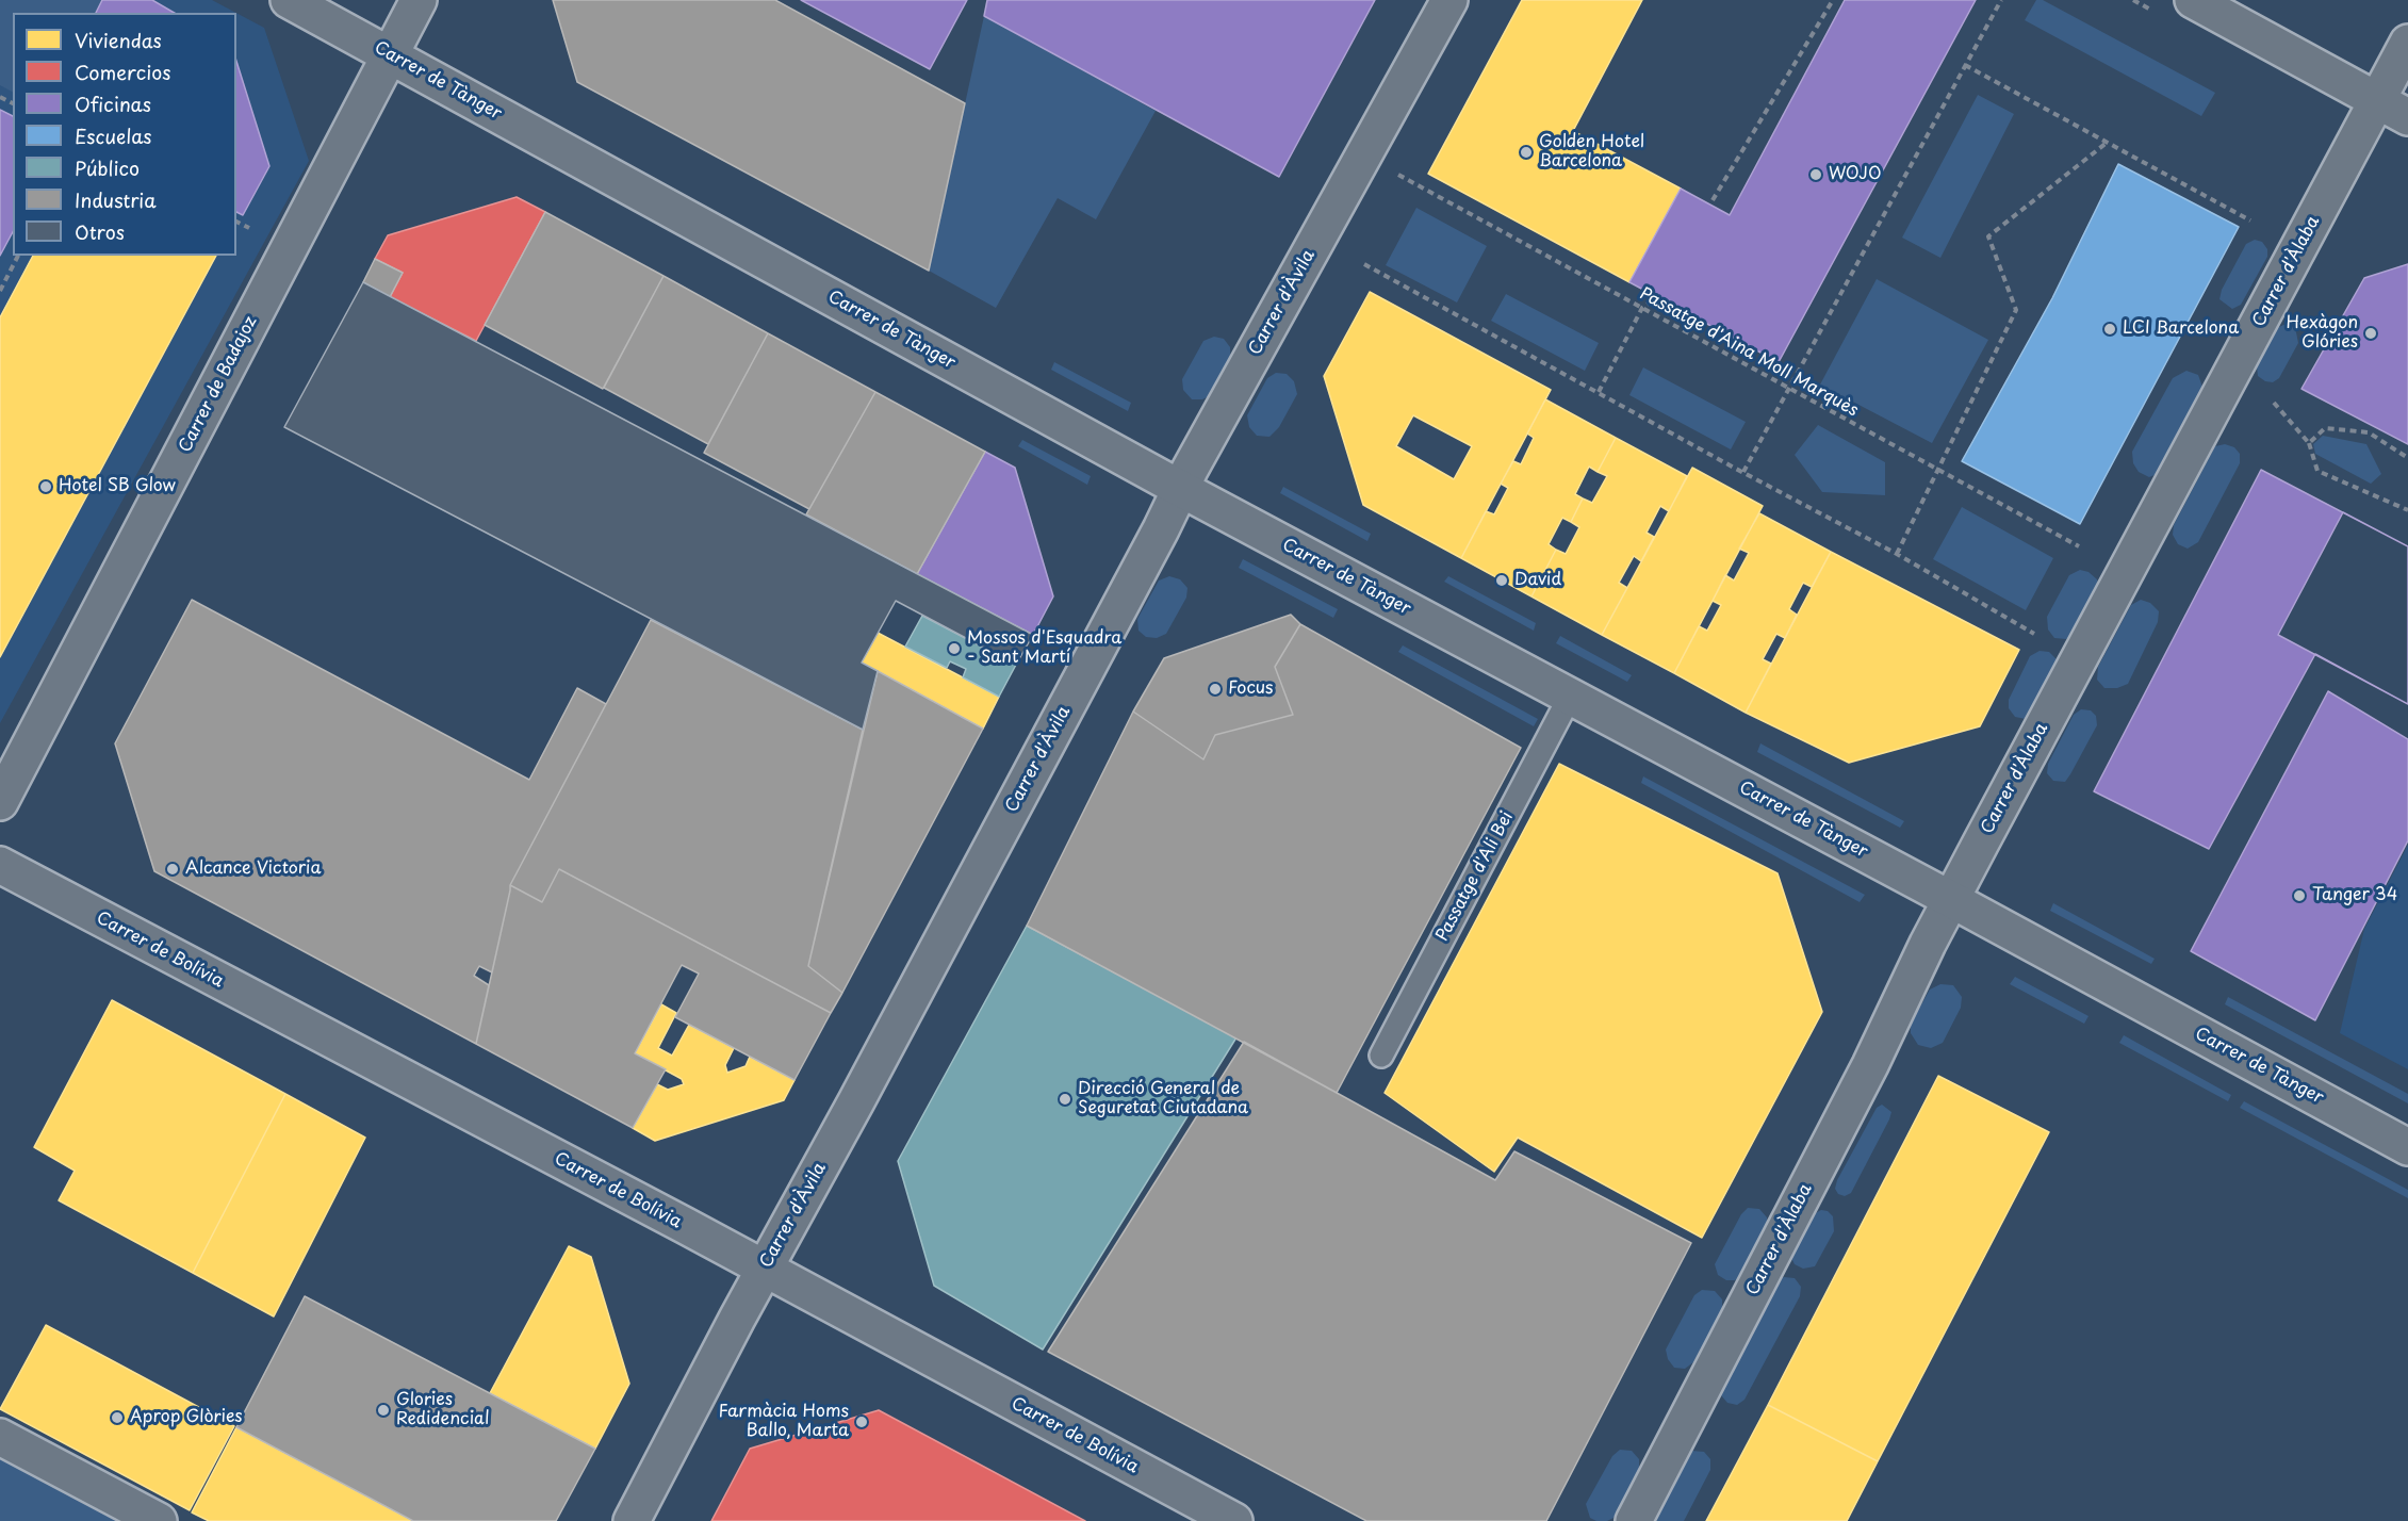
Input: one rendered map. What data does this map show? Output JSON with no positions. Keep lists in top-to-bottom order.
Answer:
{
  "streets": {
    "street": [
      "Carrer de Tànger",
      "Carrer d'Àlaba",
      "Carrer d'Àvila",
      "Carrer de Badajoz",
      "Carrer de Bolívia"
    ],
    "lane": ["Passatge d'Ali Bei"],
    "path": ["Passatge d'Aina Moll Marquès"]
  },
  "crossings": [
    ["Carrer de Tànger", "Carrer d'Àlaba"],
    ["Carrer de Tànger", "Carrer d'Àvila"],
    ["Carrer de Tànger", "Carrer de Badajoz"],
    ["Carrer de Tànger", "Passatge d'Ali Bei"],
    ["Carrer d'Àvila", "Carrer de Bolívia"]
  ],
  "places": [
    "Golden Hotel Barcelona",
    "WOJO",
    "LCI Barcelona",
    "Hexàgon Glóries",
    "Hotel SB Glow",
    "David",
    "Mossos d'Esquadra - Sant Martí",
    "Focus",
    "Alcance Victoria",
    "Tanger 34",
    "Direcció General de Seguretat Ciutadana",
    "Glories Redidencial",
    "Aprop Glòries",
    "Farmàcia Homs Ballo, Marta"
  ],
  "legend": [
    "Viviendas",
    "Comercios",
    "Oficinas",
    "Escuelas",
    "Público",
    "Industria",
    "Otros"
  ]
}
